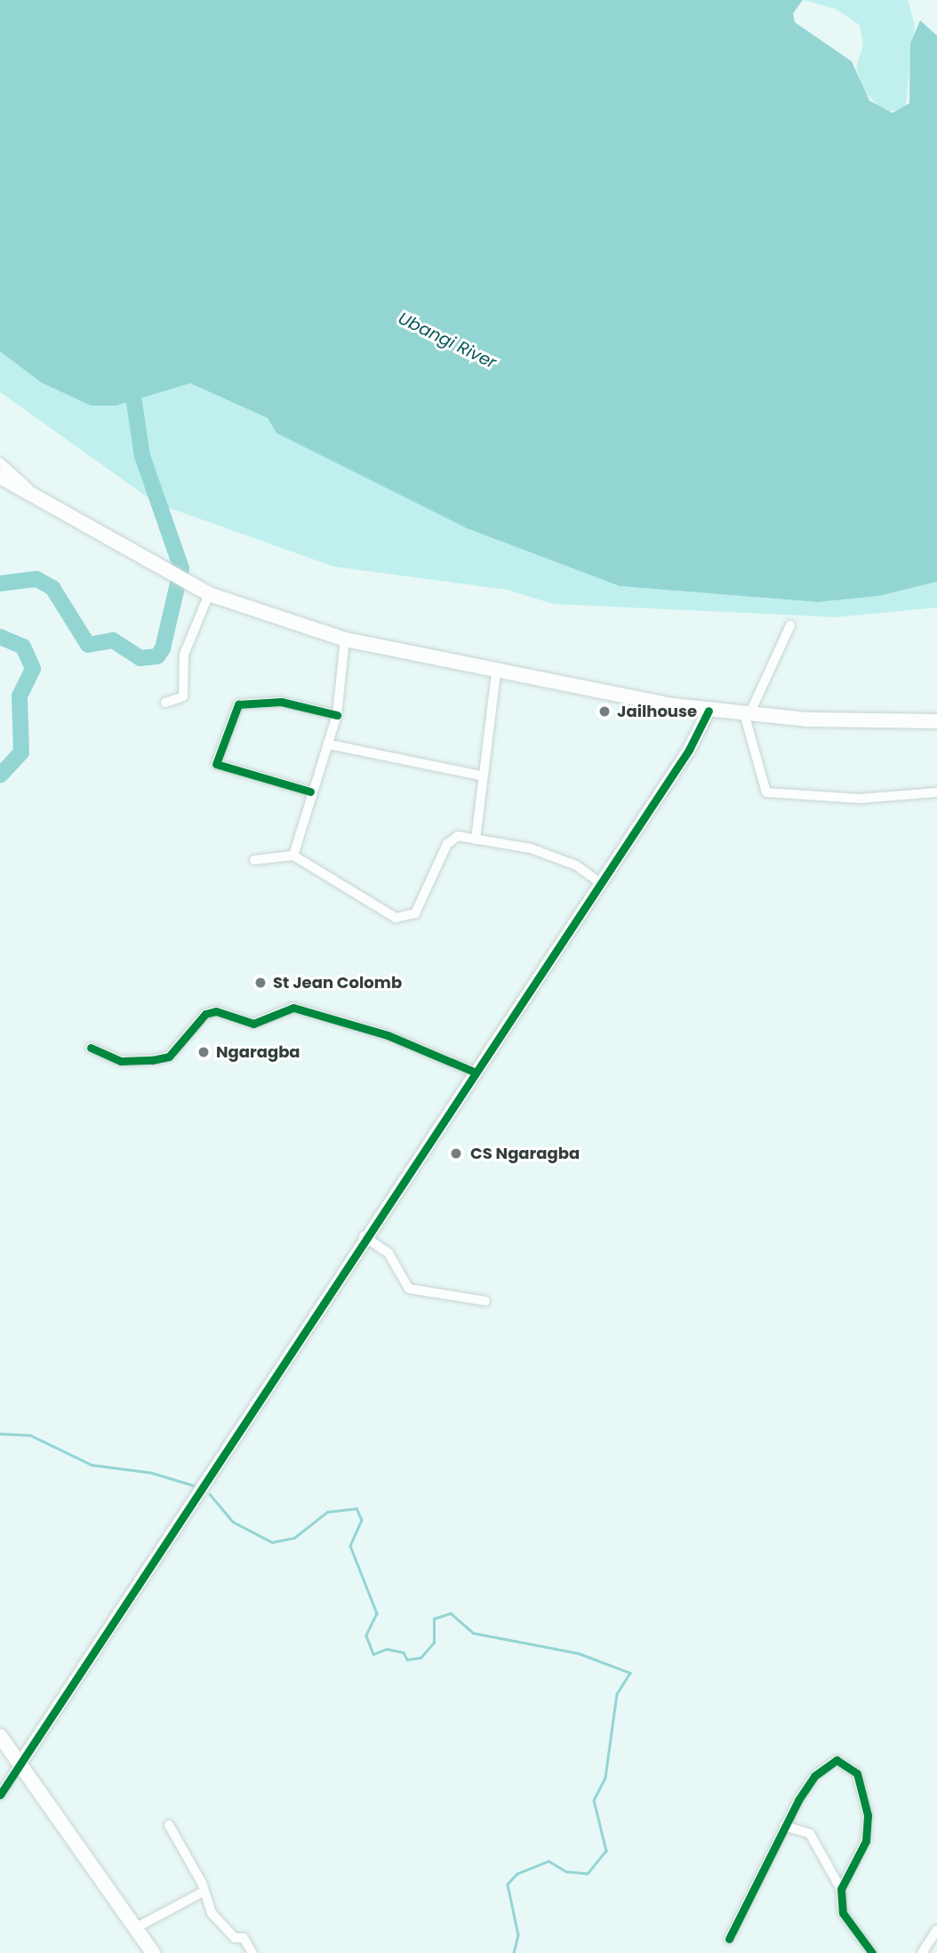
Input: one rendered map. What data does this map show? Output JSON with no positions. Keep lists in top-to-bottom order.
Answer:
{
  "water": ["Ubangi River"],
  "places": [
    "Jailhouse",
    "St Jean Colomb",
    "Ngaragba",
    "CS Ngaragba"
  ]
}
